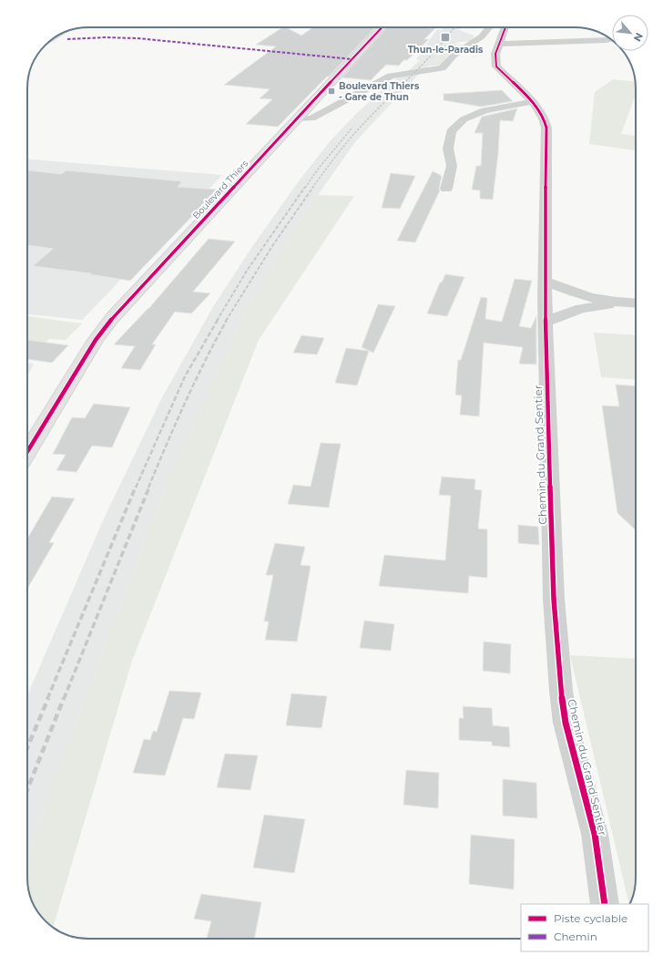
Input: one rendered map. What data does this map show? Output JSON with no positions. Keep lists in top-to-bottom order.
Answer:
{
  "streets": {
    "main road": ["Boulevard Thiers"],
    "street": ["Chemin du Grand Sentier"]
  },
  "places": {
    "transit": ["Thun-le-Paradis", "Boulevard Thiers - Gare de Thun"]
  },
  "legend": ["Piste cyclable", "Chemin"],
  "north": "bottom right"
}
